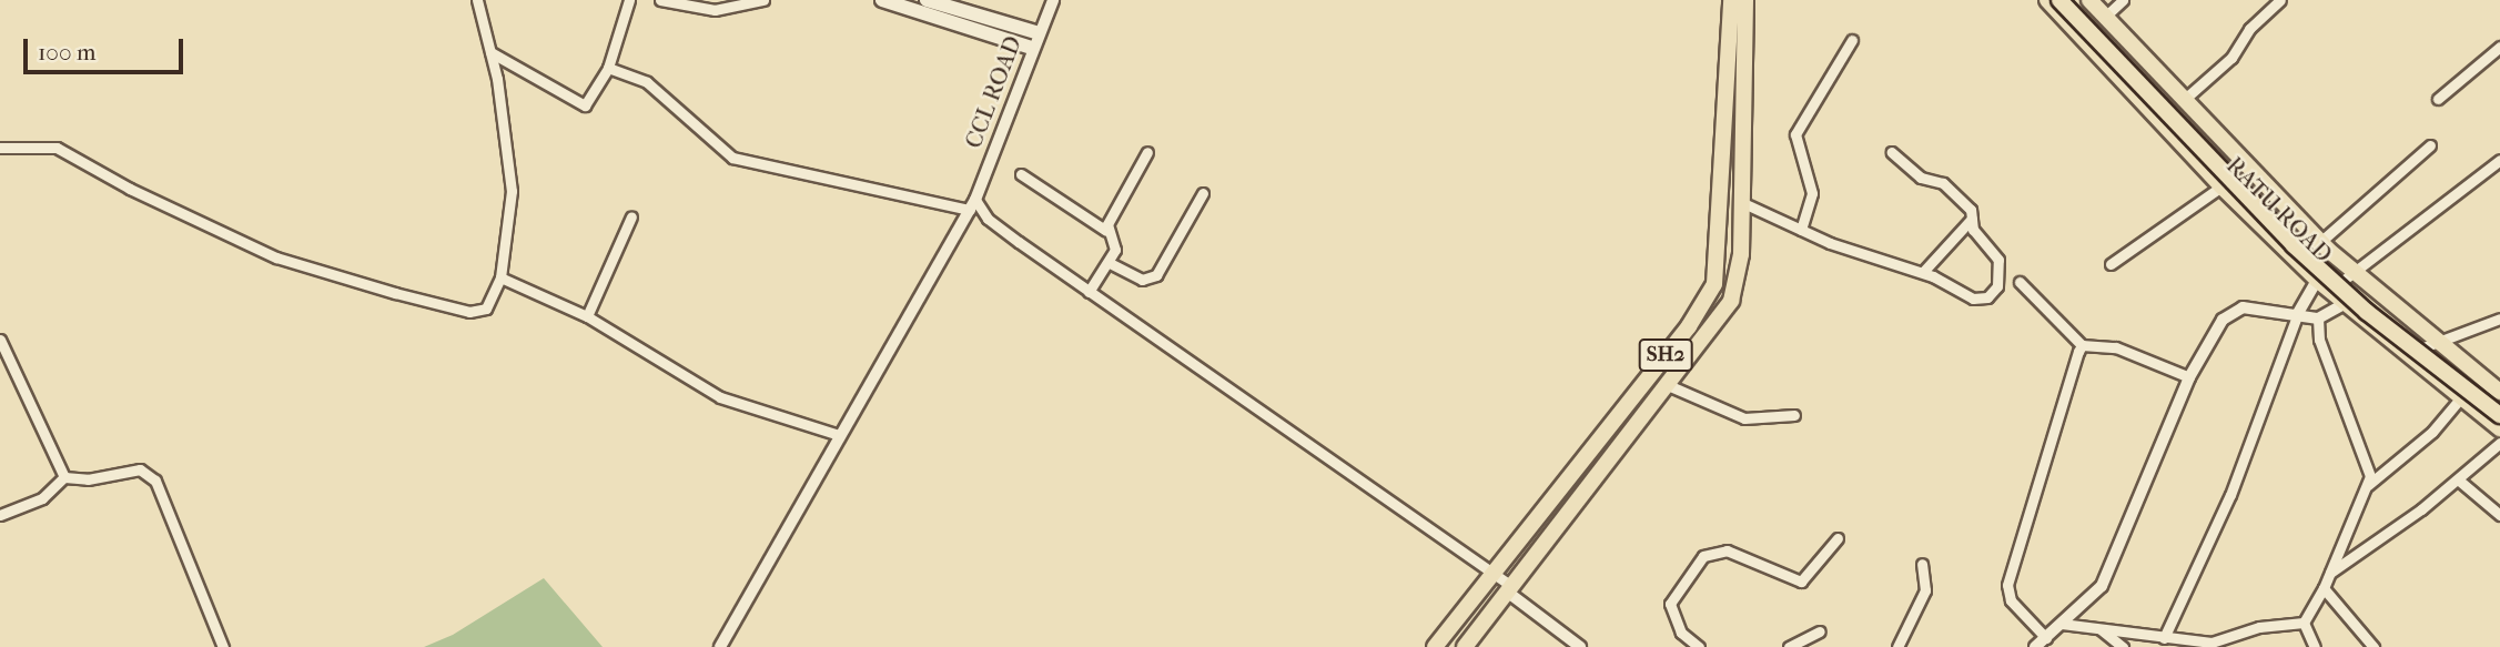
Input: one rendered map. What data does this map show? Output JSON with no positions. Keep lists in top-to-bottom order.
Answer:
{
  "streets": {
    "main road": ["RATU ROAD", "SH2"],
    "street": ["CCL ROAD"]
  },
  "scale_bar": "100 m"
}
